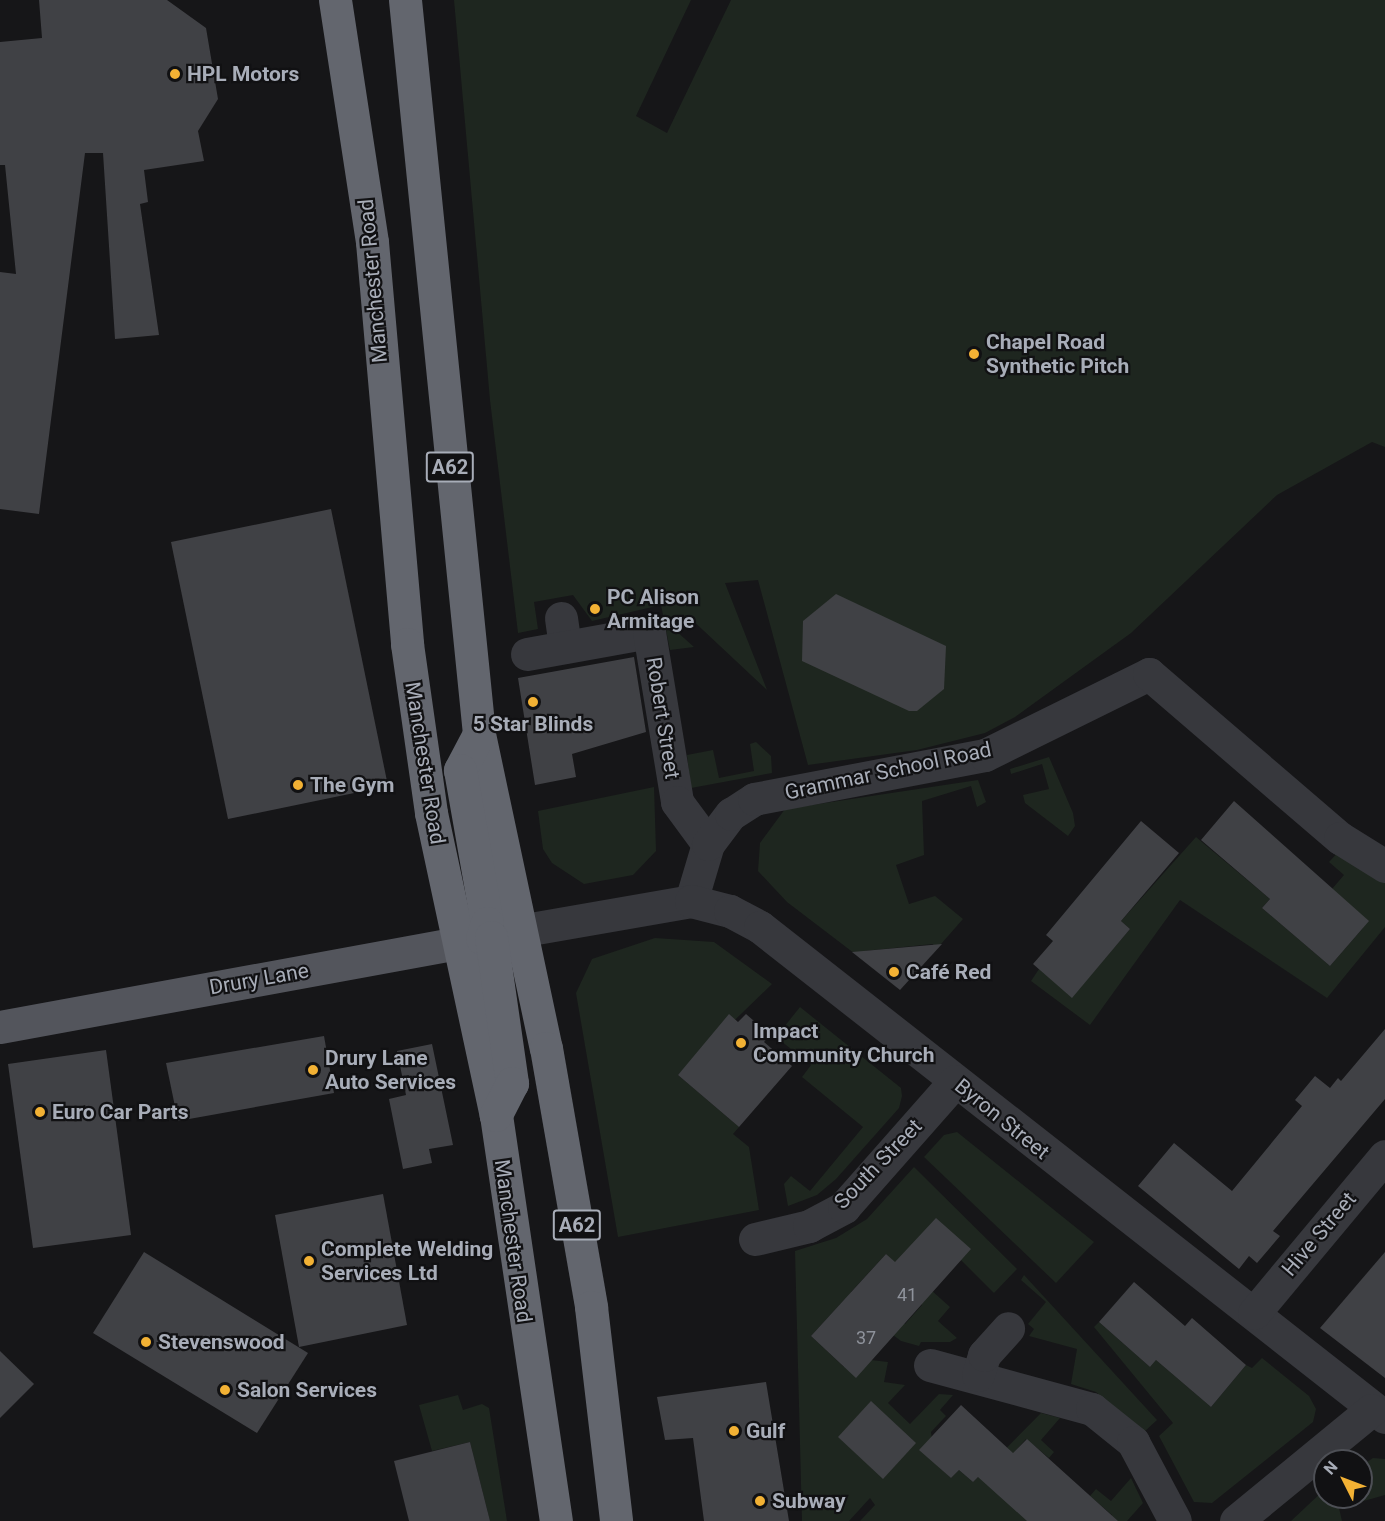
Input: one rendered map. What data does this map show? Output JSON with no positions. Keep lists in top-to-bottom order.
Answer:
{
  "streets": {
    "highway": ["Manchester Road", "A62"],
    "main road": ["Drury Lane"],
    "street": [
      "Robert Street",
      "Grammar School Road",
      "Byron Street",
      "South Street",
      "Hive Street"
    ]
  },
  "crossings": [
    ["Manchester Road", "Drury Lane"],
    ["Manchester Road", "Byron Street"],
    ["Robert Street", "Grammar School Road"],
    ["Grammar School Road", "Byron Street"],
    ["Drury Lane", "Byron Street"],
    ["Byron Street", "South Street"],
    ["Byron Street", "Hive Street"]
  ],
  "places": [
    "HPL Motors",
    "Chapel Road Synthetic Pitch",
    "PC Alison Armitage",
    "5 Star Blinds",
    "The Gym",
    "Café Red",
    "Impact Community Church",
    "Drury Lane Auto Services",
    "Euro Car Parts",
    "Complete Welding Services Ltd",
    "Stevenswood",
    "Salon Services",
    "Gulf",
    "Subway"
  ],
  "house_numbers": ["41", "37"],
  "north": "top left"
}
